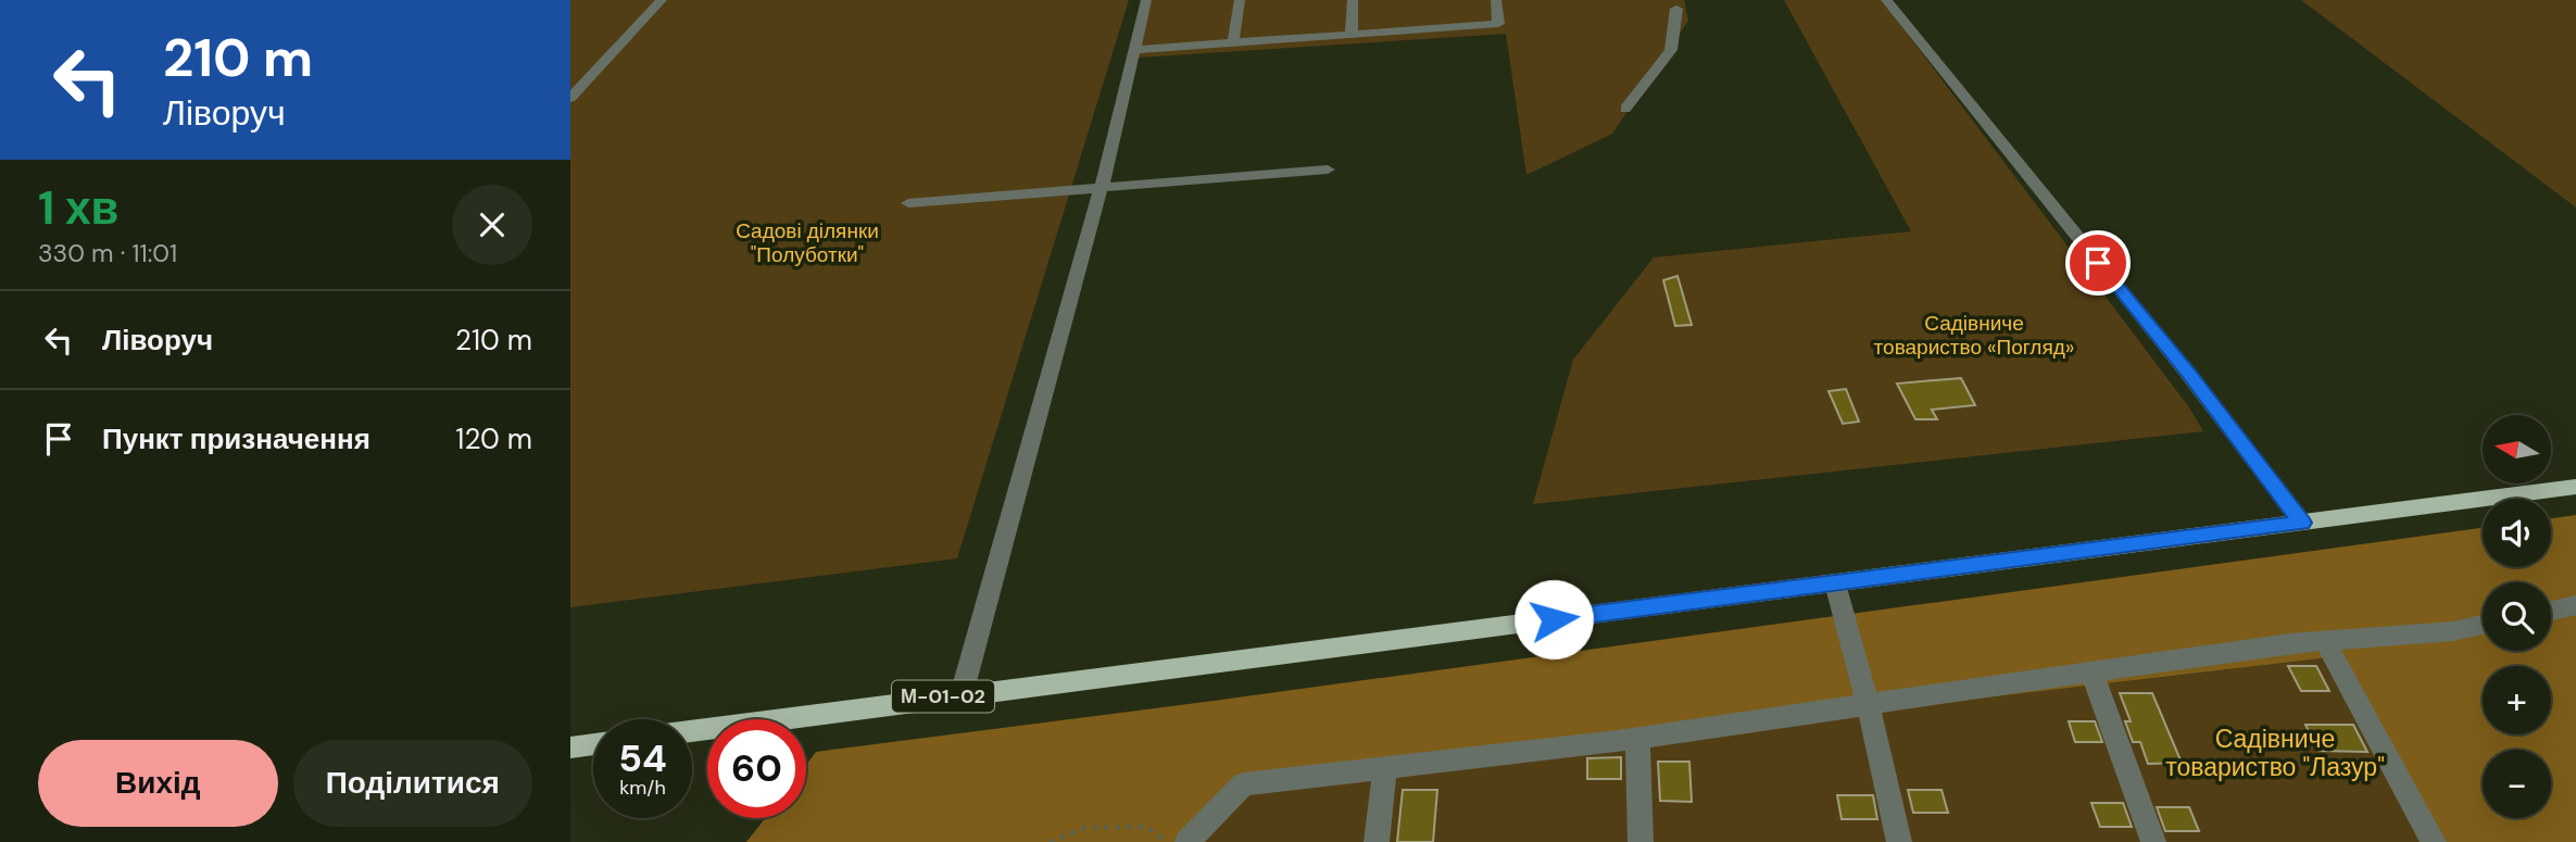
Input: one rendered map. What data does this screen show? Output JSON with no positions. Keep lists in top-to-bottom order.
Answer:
{
  "streets": {
    "main road": ["М-01-02"]
  },
  "parks": ["Садові ділянки \"Полуботки\"", "Садівниче товариство «Погляд»", "Садівниче товариство \"Лазур\""],
  "north": "left",
  "page": {
    "turn": ["210 m", "Ліворуч"],
    "heading": ["1 хв", "330 m · 11:01"],
    "list": [
      {
        "name": "Ліворуч",
        "value": "210 m"
      },
      {
        "name": "Пункт призначення",
        "value": "120 m"
      }
    ],
    "map_buttons": ["+", "−"],
    "speed": "54 km/h",
    "limit": "60",
    "buttons": ["Вихід", "Поділитися"]
  }
}
